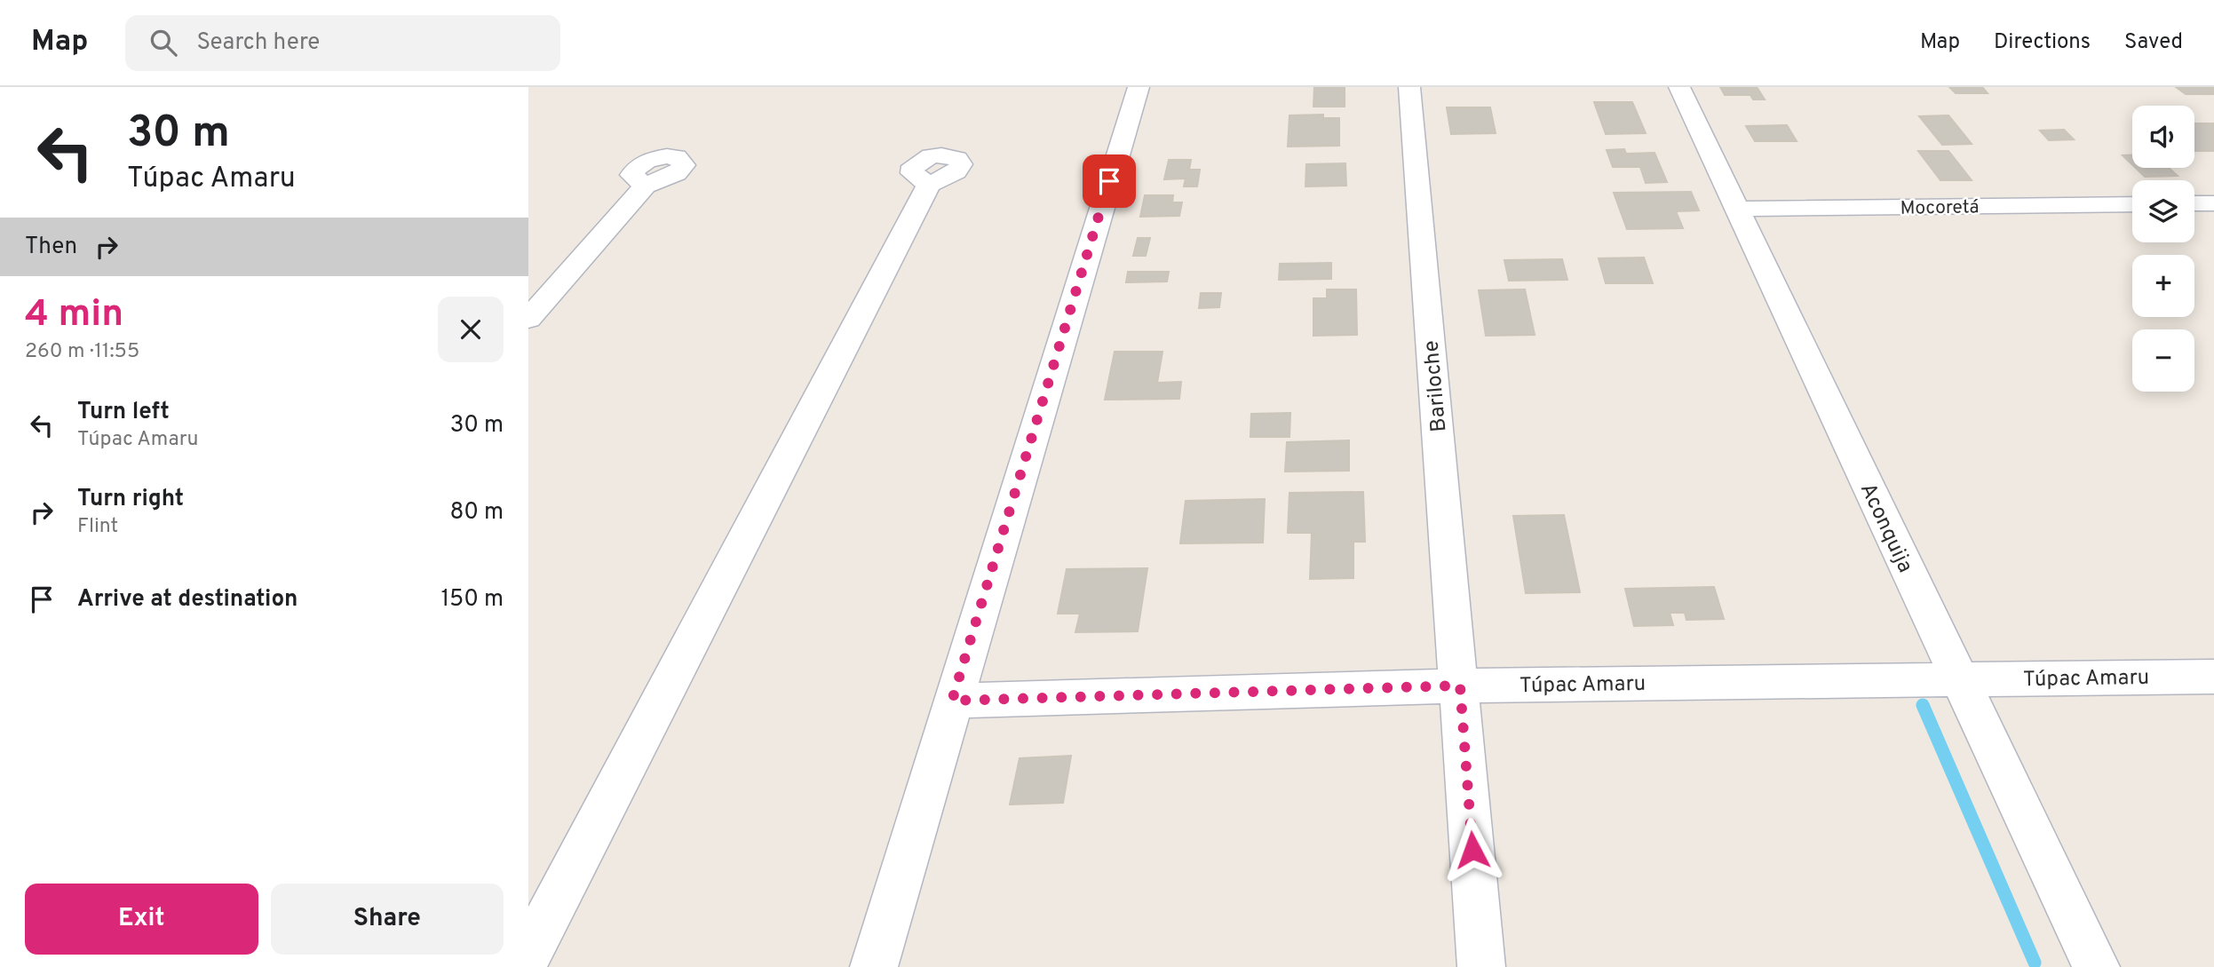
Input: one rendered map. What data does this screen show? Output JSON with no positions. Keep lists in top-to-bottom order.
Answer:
{
  "streets": {
    "street": [
      "Mocoretá",
      "Bariloche",
      "Aconquija",
      "Túpac Amaru"
    ]
  },
  "crossings": [
    ["Mocoretá", "Aconquija"],
    ["Bariloche", "Túpac Amaru"],
    ["Aconquija", "Túpac Amaru"]
  ],
  "page": {
    "header": "Map",
    "search": "Search here",
    "nav": ["Map", "Directions", "Saved"],
    "turn": ["30 m", "Túpac Amaru"],
    "map_buttons": ["+", "−"],
    "then": "Then",
    "heading": ["4 min", "260 m · 11:55"],
    "list": [
      {
        "name": "Turn left",
        "note": "Túpac Amaru",
        "value": "30 m"
      },
      {
        "name": "Turn right",
        "note": "Flint",
        "value": "80 m"
      },
      {
        "name": "Arrive at destination",
        "value": "150 m"
      }
    ],
    "buttons": ["Exit", "Share"]
  }
}
